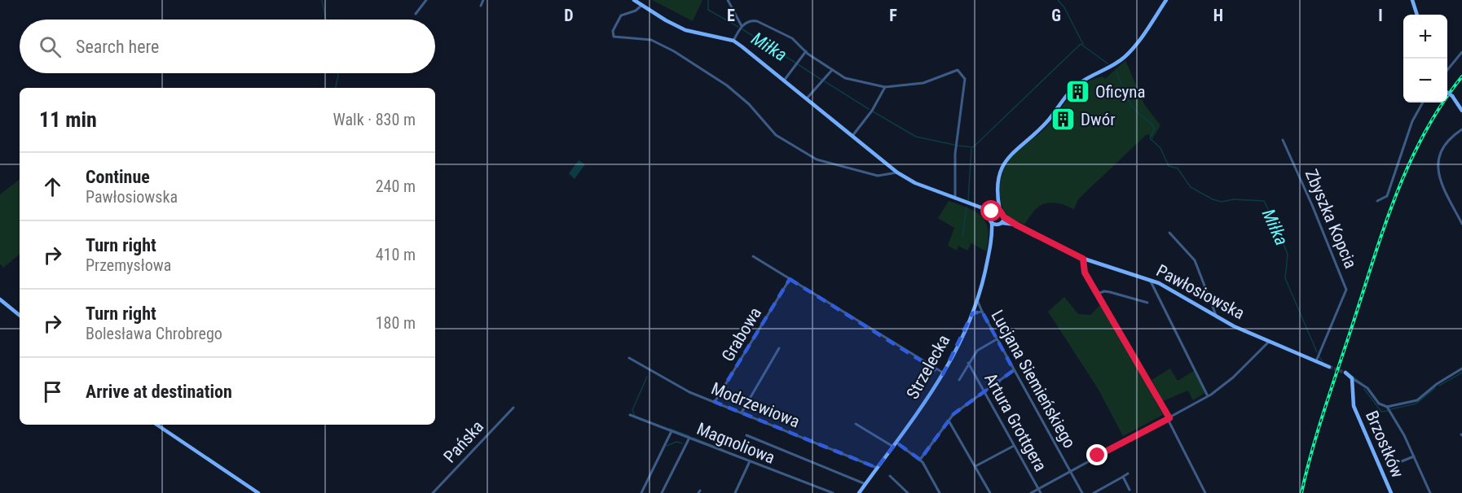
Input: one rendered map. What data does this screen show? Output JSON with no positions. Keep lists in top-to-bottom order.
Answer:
{
  "streets": {
    "street": [
      "Zbyszka Kopcia",
      "Pawłosiowska",
      "Grabowa",
      "Strzelecka",
      "Lucjana Siemieńskiego",
      "Modrzewiowa",
      "Artura Grottgera",
      "Pańska",
      "Magnoliowa",
      "Brzostków"
    ]
  },
  "crossings": [
    ["Zbyszka Kopcia", "Pawłosiowska"],
    ["Pawłosiowska", "Strzelecka"],
    ["Grabowa", "Modrzewiowa"],
    ["Strzelecka", "Lucjana Siemieńskiego"],
    ["Strzelecka", "Modrzewiowa"],
    ["Lucjana Siemieńskiego", "Artura Grottgera"]
  ],
  "water": ["Miłka"],
  "places": {
    "building": ["Oficyna", "Dwór"]
  },
  "page": {
    "map_buttons": ["+", "−"],
    "search": "Search here",
    "heading": ["11 min", "Walk · 830 m"],
    "list": [
      ["Continue", "Pawłosiowska", "240 m"],
      ["Turn right", "Przemysłowa", "410 m"],
      ["Turn right", "Bolesława Chrobrego", "180 m"],
      "Arrive at destination"
    ]
  },
  "grid": {
    "columns": [
      "D",
      "E",
      "F",
      "G",
      "H",
      "I"
    ]
  }
}
